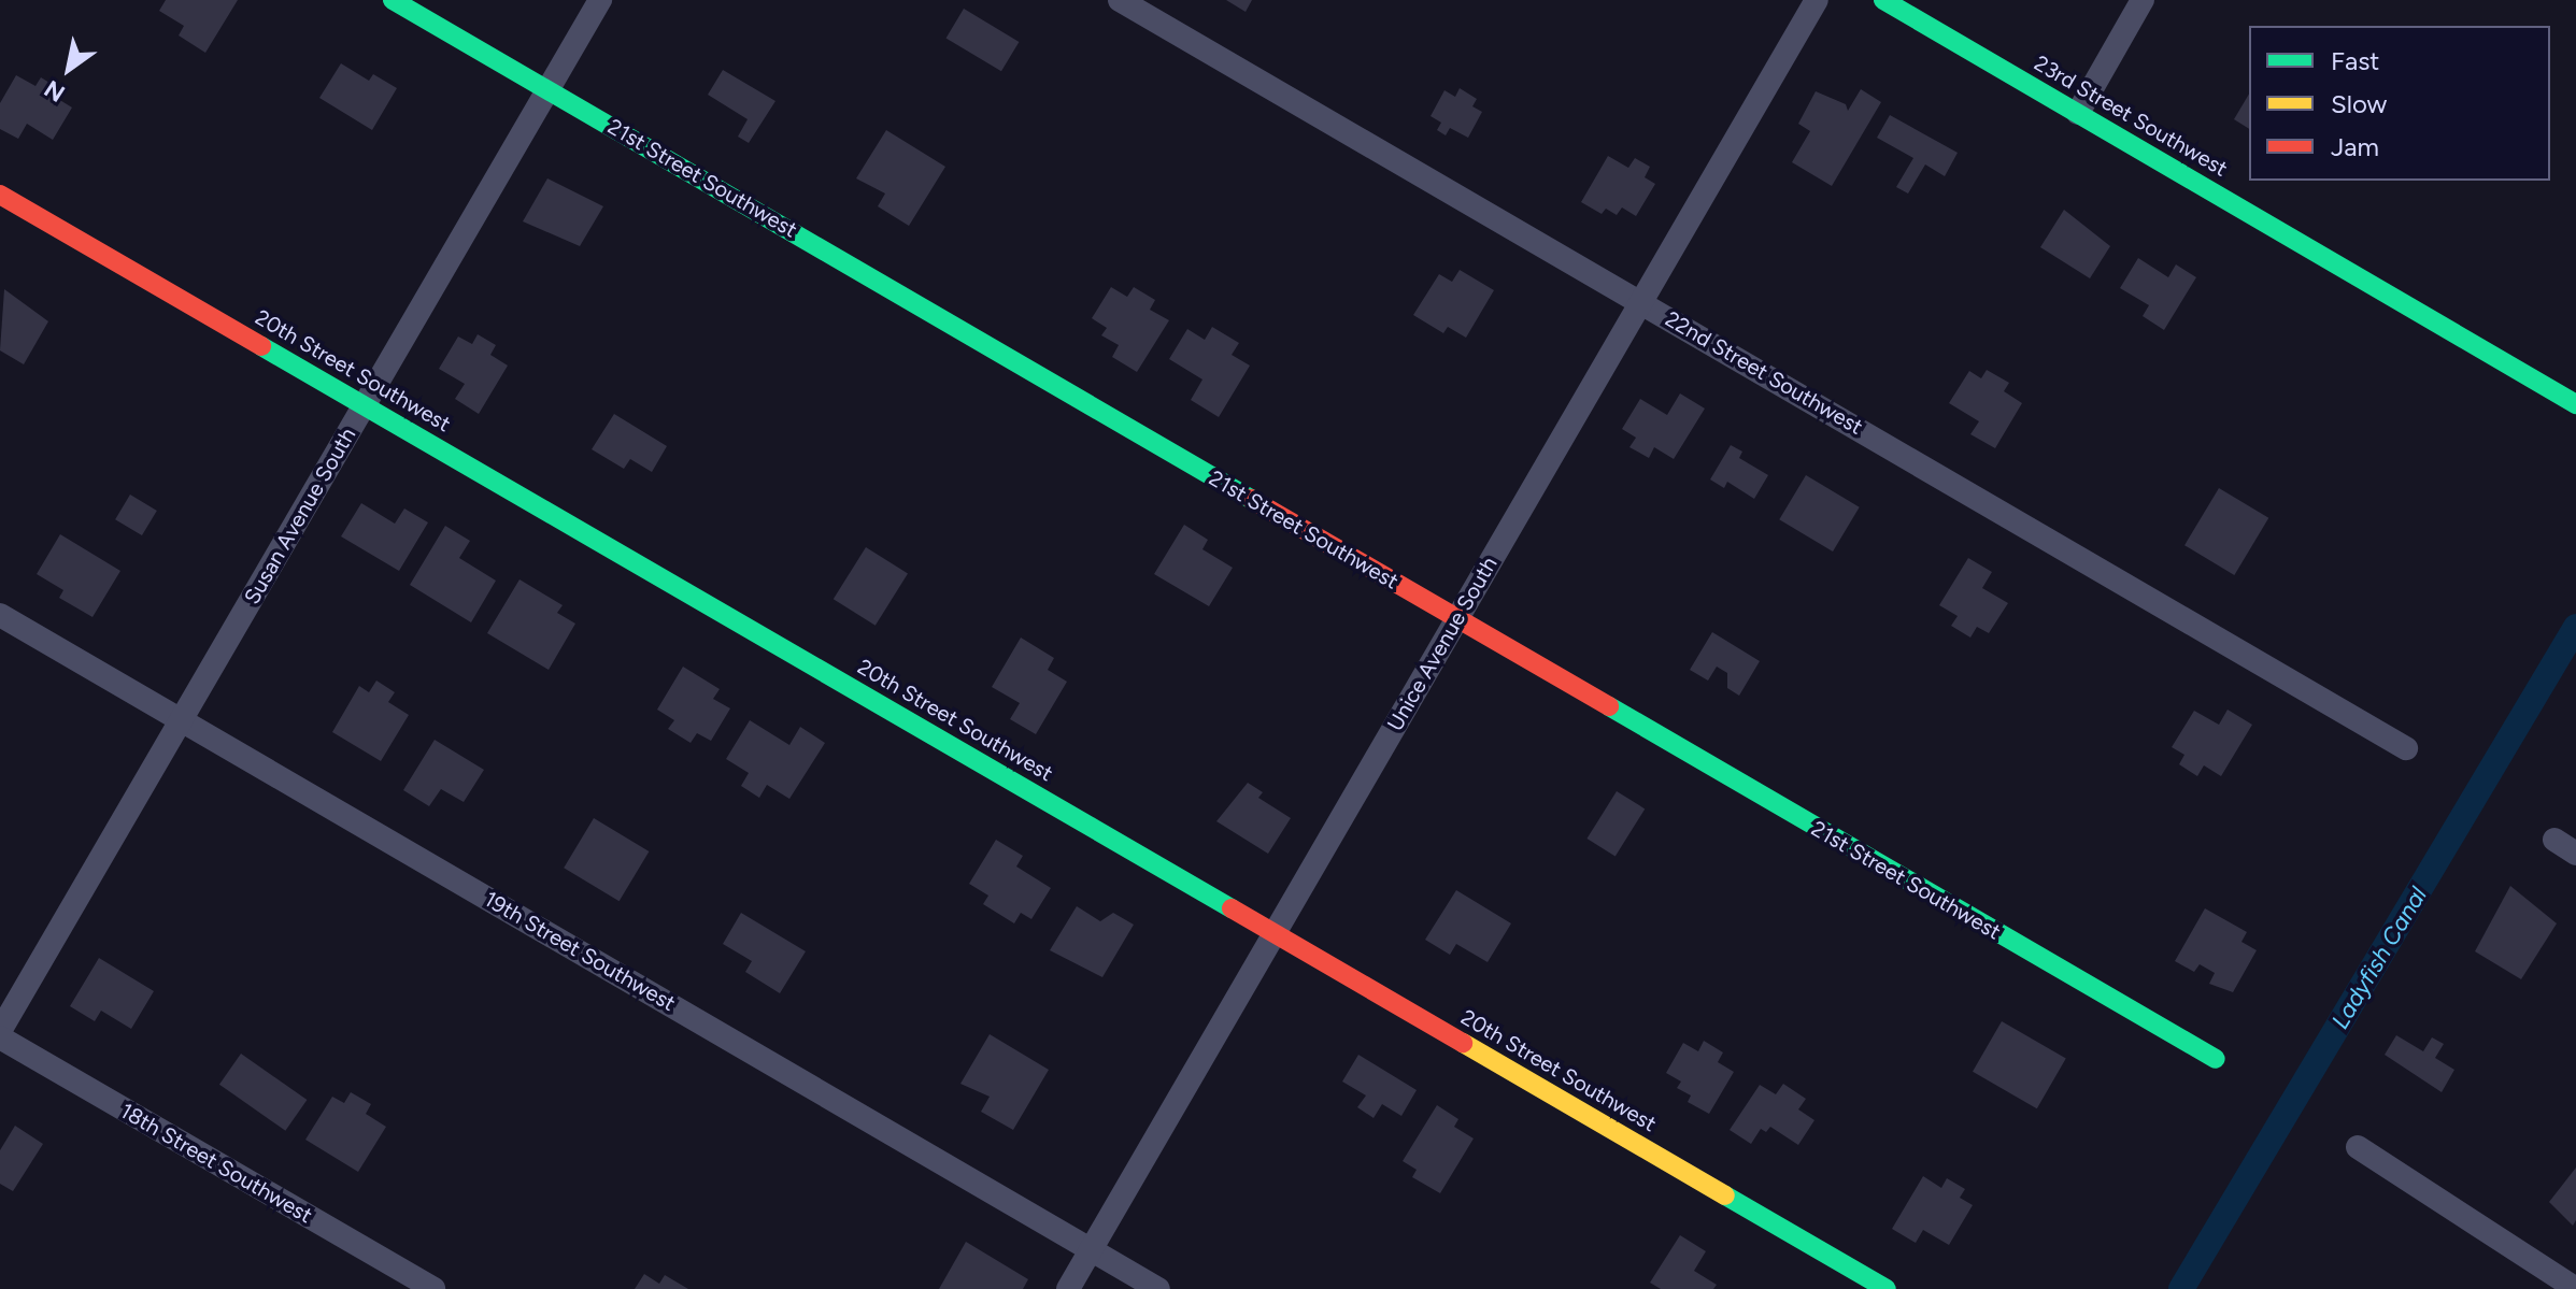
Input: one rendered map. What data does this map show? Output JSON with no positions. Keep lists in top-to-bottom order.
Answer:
{
  "streets": {
    "street": [
      "23rd Street Southwest",
      "21st Street Southwest",
      "20th Street Southwest",
      "22nd Street Southwest",
      "Susan Avenue South",
      "Unice Avenue South",
      "19th Street Southwest",
      "18th Street Southwest"
    ]
  },
  "crossings": [
    ["21st Street Southwest", "Susan Avenue South"],
    ["21st Street Southwest", "Unice Avenue South"],
    ["20th Street Southwest", "Susan Avenue South"],
    ["20th Street Southwest", "Unice Avenue South"],
    ["22nd Street Southwest", "Unice Avenue South"],
    ["Susan Avenue South", "19th Street Southwest"],
    ["Unice Avenue South", "19th Street Southwest"]
  ],
  "water": ["Ladyfish Canal"],
  "legend": ["Fast", "Slow", "Jam"],
  "north": "bottom left"
}
